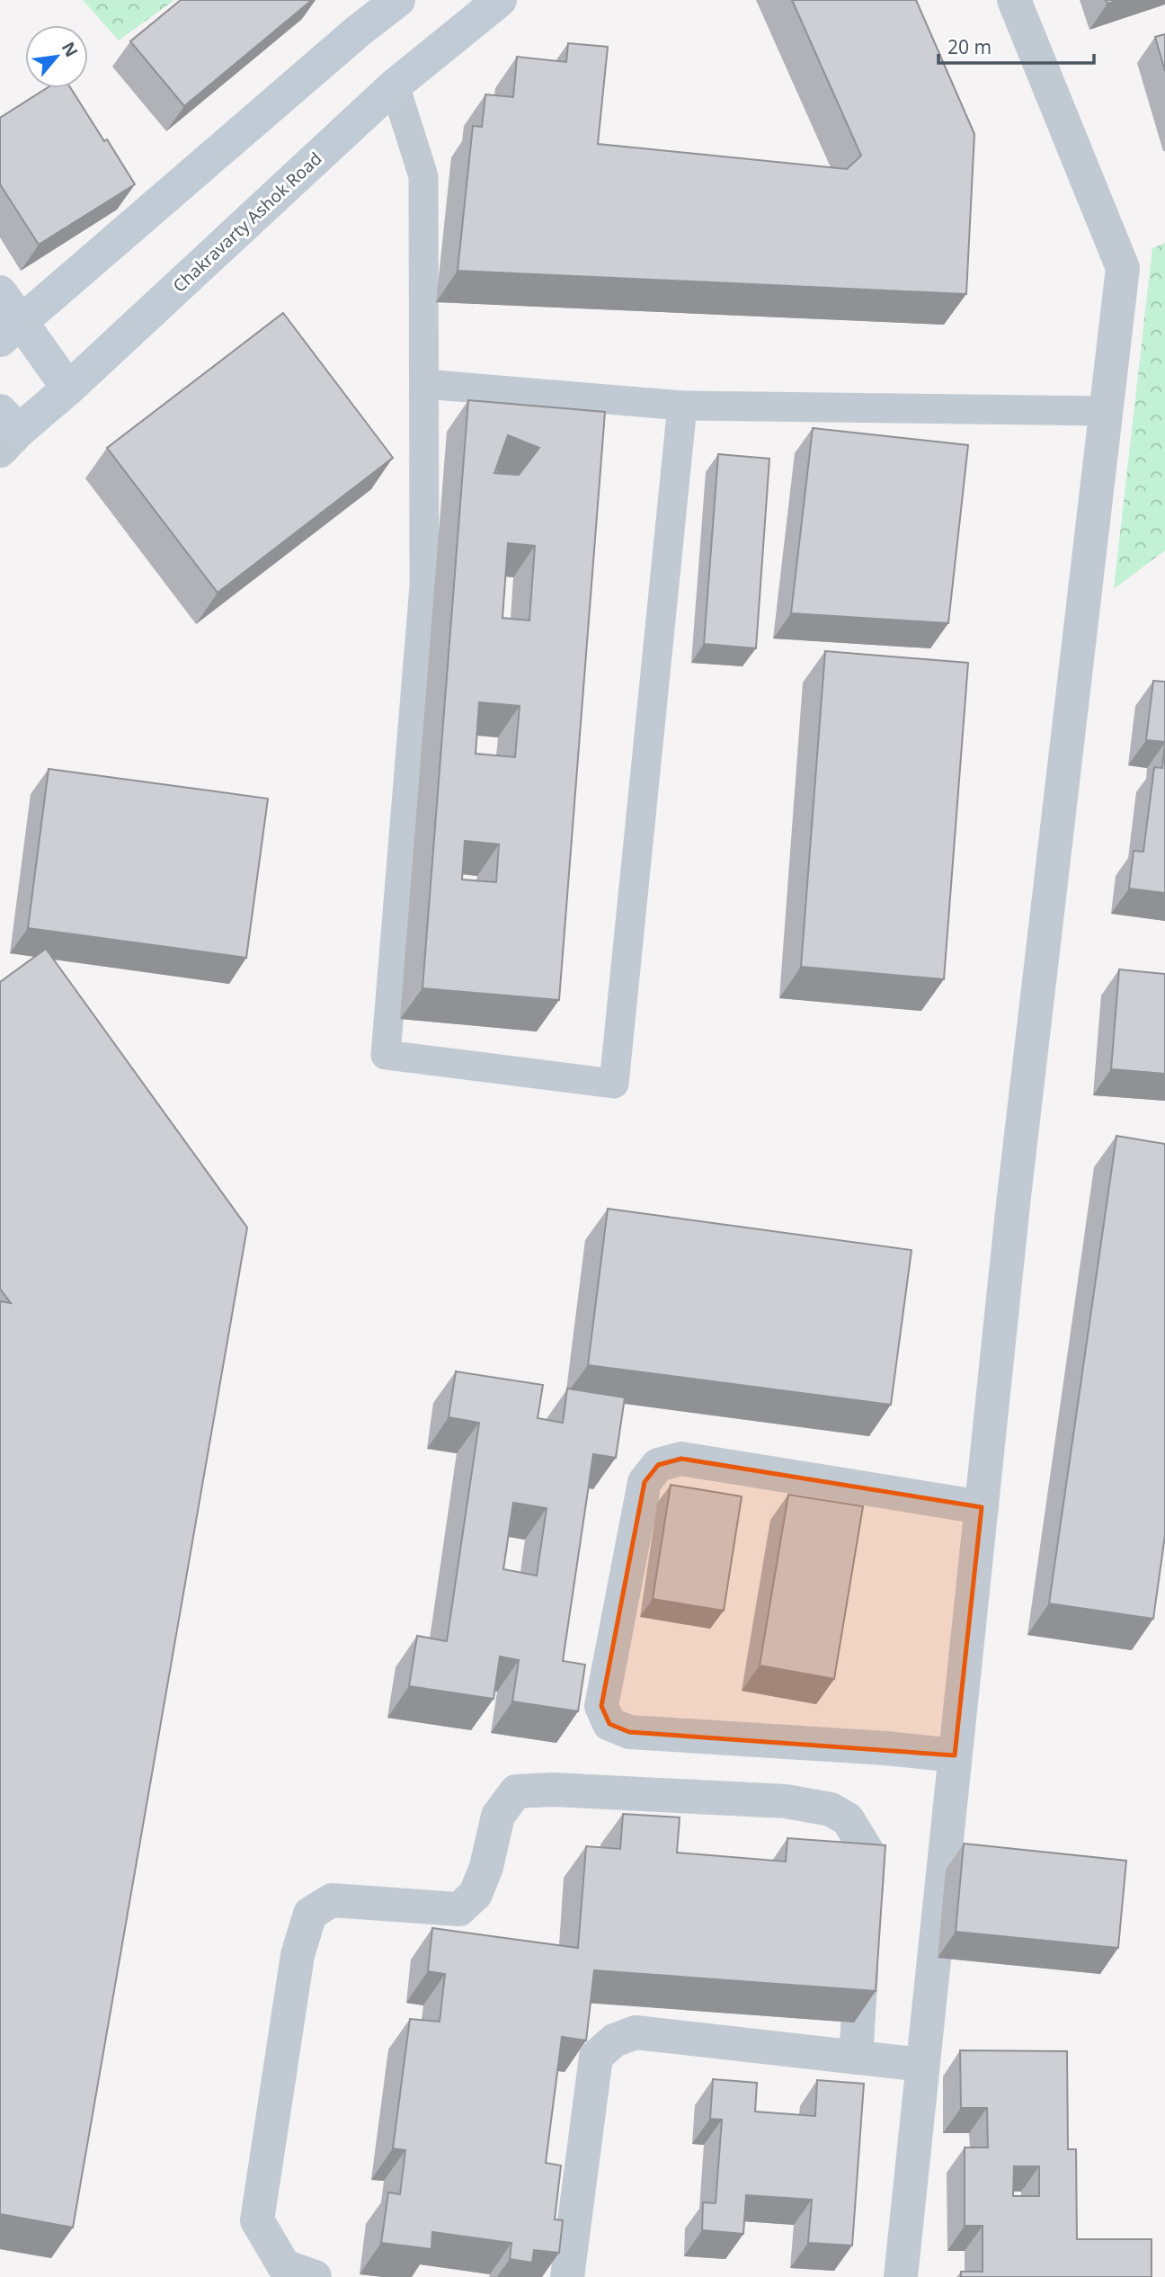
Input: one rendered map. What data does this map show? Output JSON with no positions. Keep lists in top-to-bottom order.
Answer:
{
  "streets": {
    "main road": ["Chakravarty Ashok Road"]
  },
  "scale_bar": "20 m",
  "north": "top right"
}
